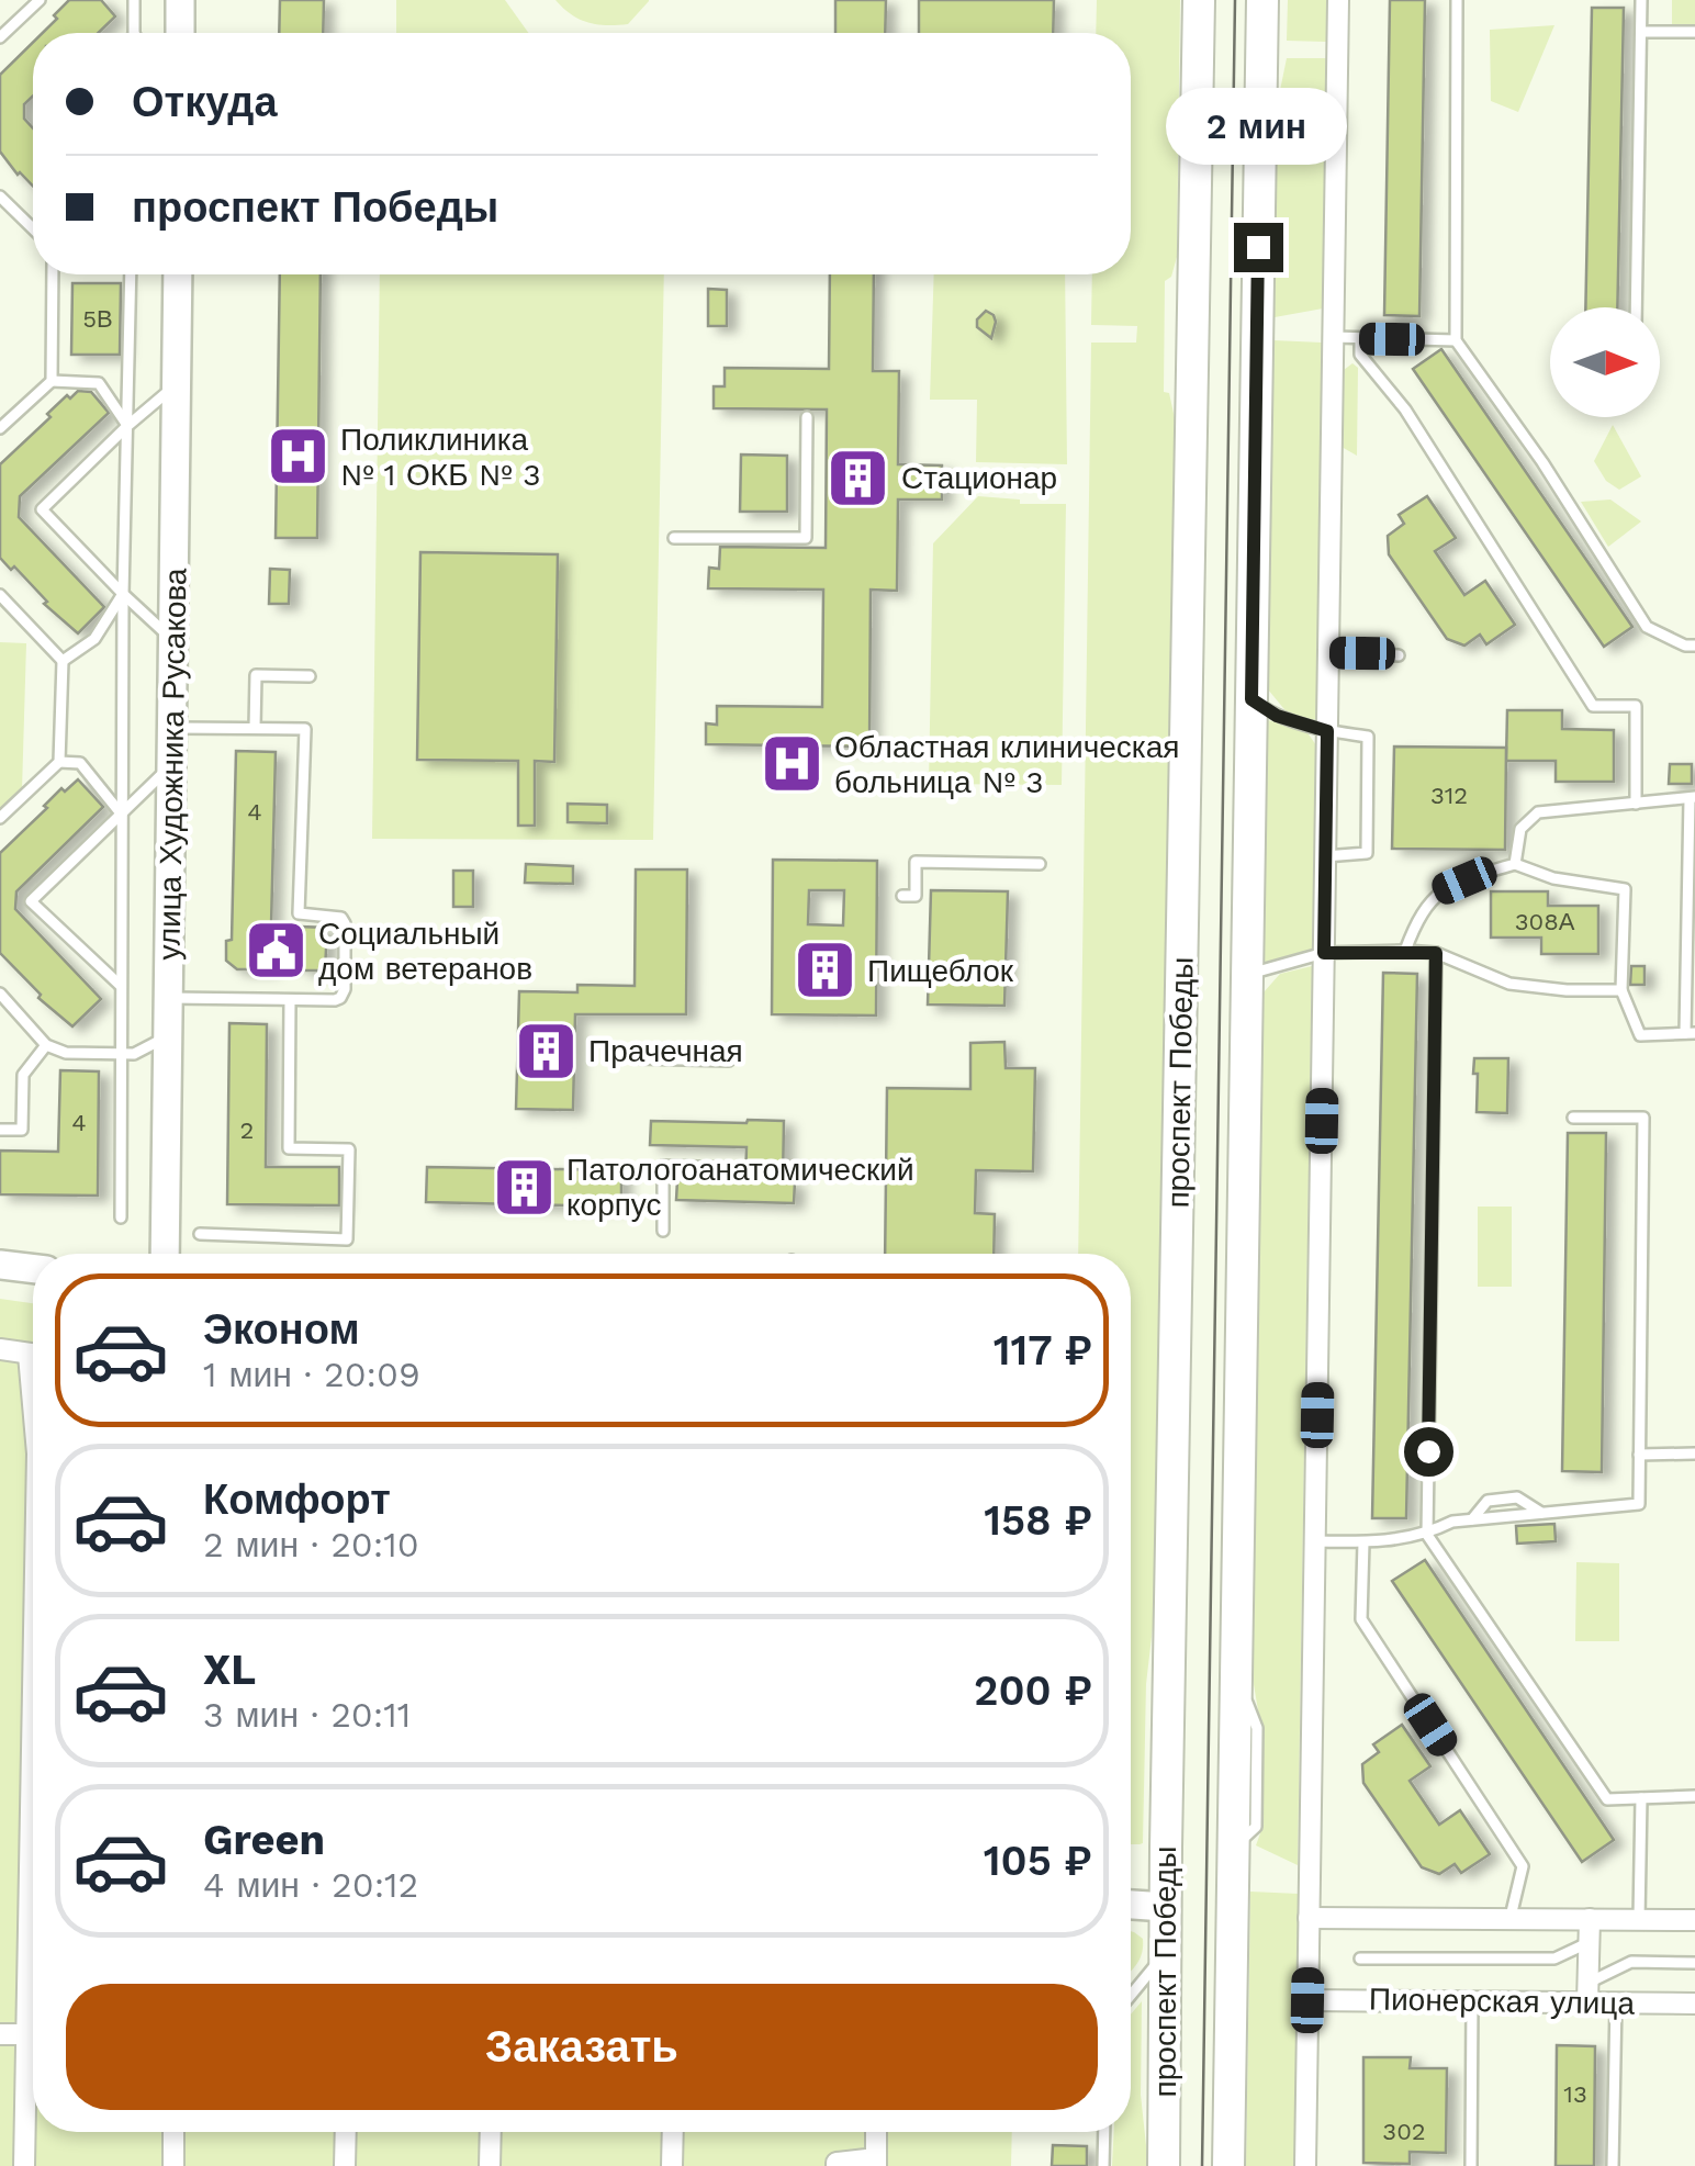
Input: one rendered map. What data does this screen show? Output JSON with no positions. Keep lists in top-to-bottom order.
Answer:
{
  "streets": {
    "main road": ["проспект Победы"],
    "street": ["улица Художника Русакова", "Пионерская улица"]
  },
  "places": {
    "hospital": ["Поликлиника № 1 ОКБ № 3", "Областная клиническая больница № 3"],
    "building": [
      "Стационар",
      "Пищеблок",
      "Прачечная",
      "Патологоанатомический корпус"
    ],
    "public building": ["Социальный дом ветеранов"]
  },
  "house_numbers": [
    "5В",
    "312",
    "4",
    "308А",
    "4",
    "2",
    "13",
    "302"
  ],
  "north": "right",
  "page": {
    "banner": ["Откуда", "проспект Победы"],
    "bubble": "2 мин",
    "list": [
      {
        "name": "Эконом",
        "note": "1 мин · 20:09",
        "value": "117 ₽"
      },
      {
        "name": "Комфорт",
        "note": "2 мин · 20:10",
        "value": "158 ₽"
      },
      {
        "name": "XL",
        "note": "3 мин · 20:11",
        "value": "200 ₽"
      },
      {
        "name": "Green",
        "note": "4 мин · 20:12",
        "value": "105 ₽"
      }
    ],
    "buttons": "Заказать"
  }
}
